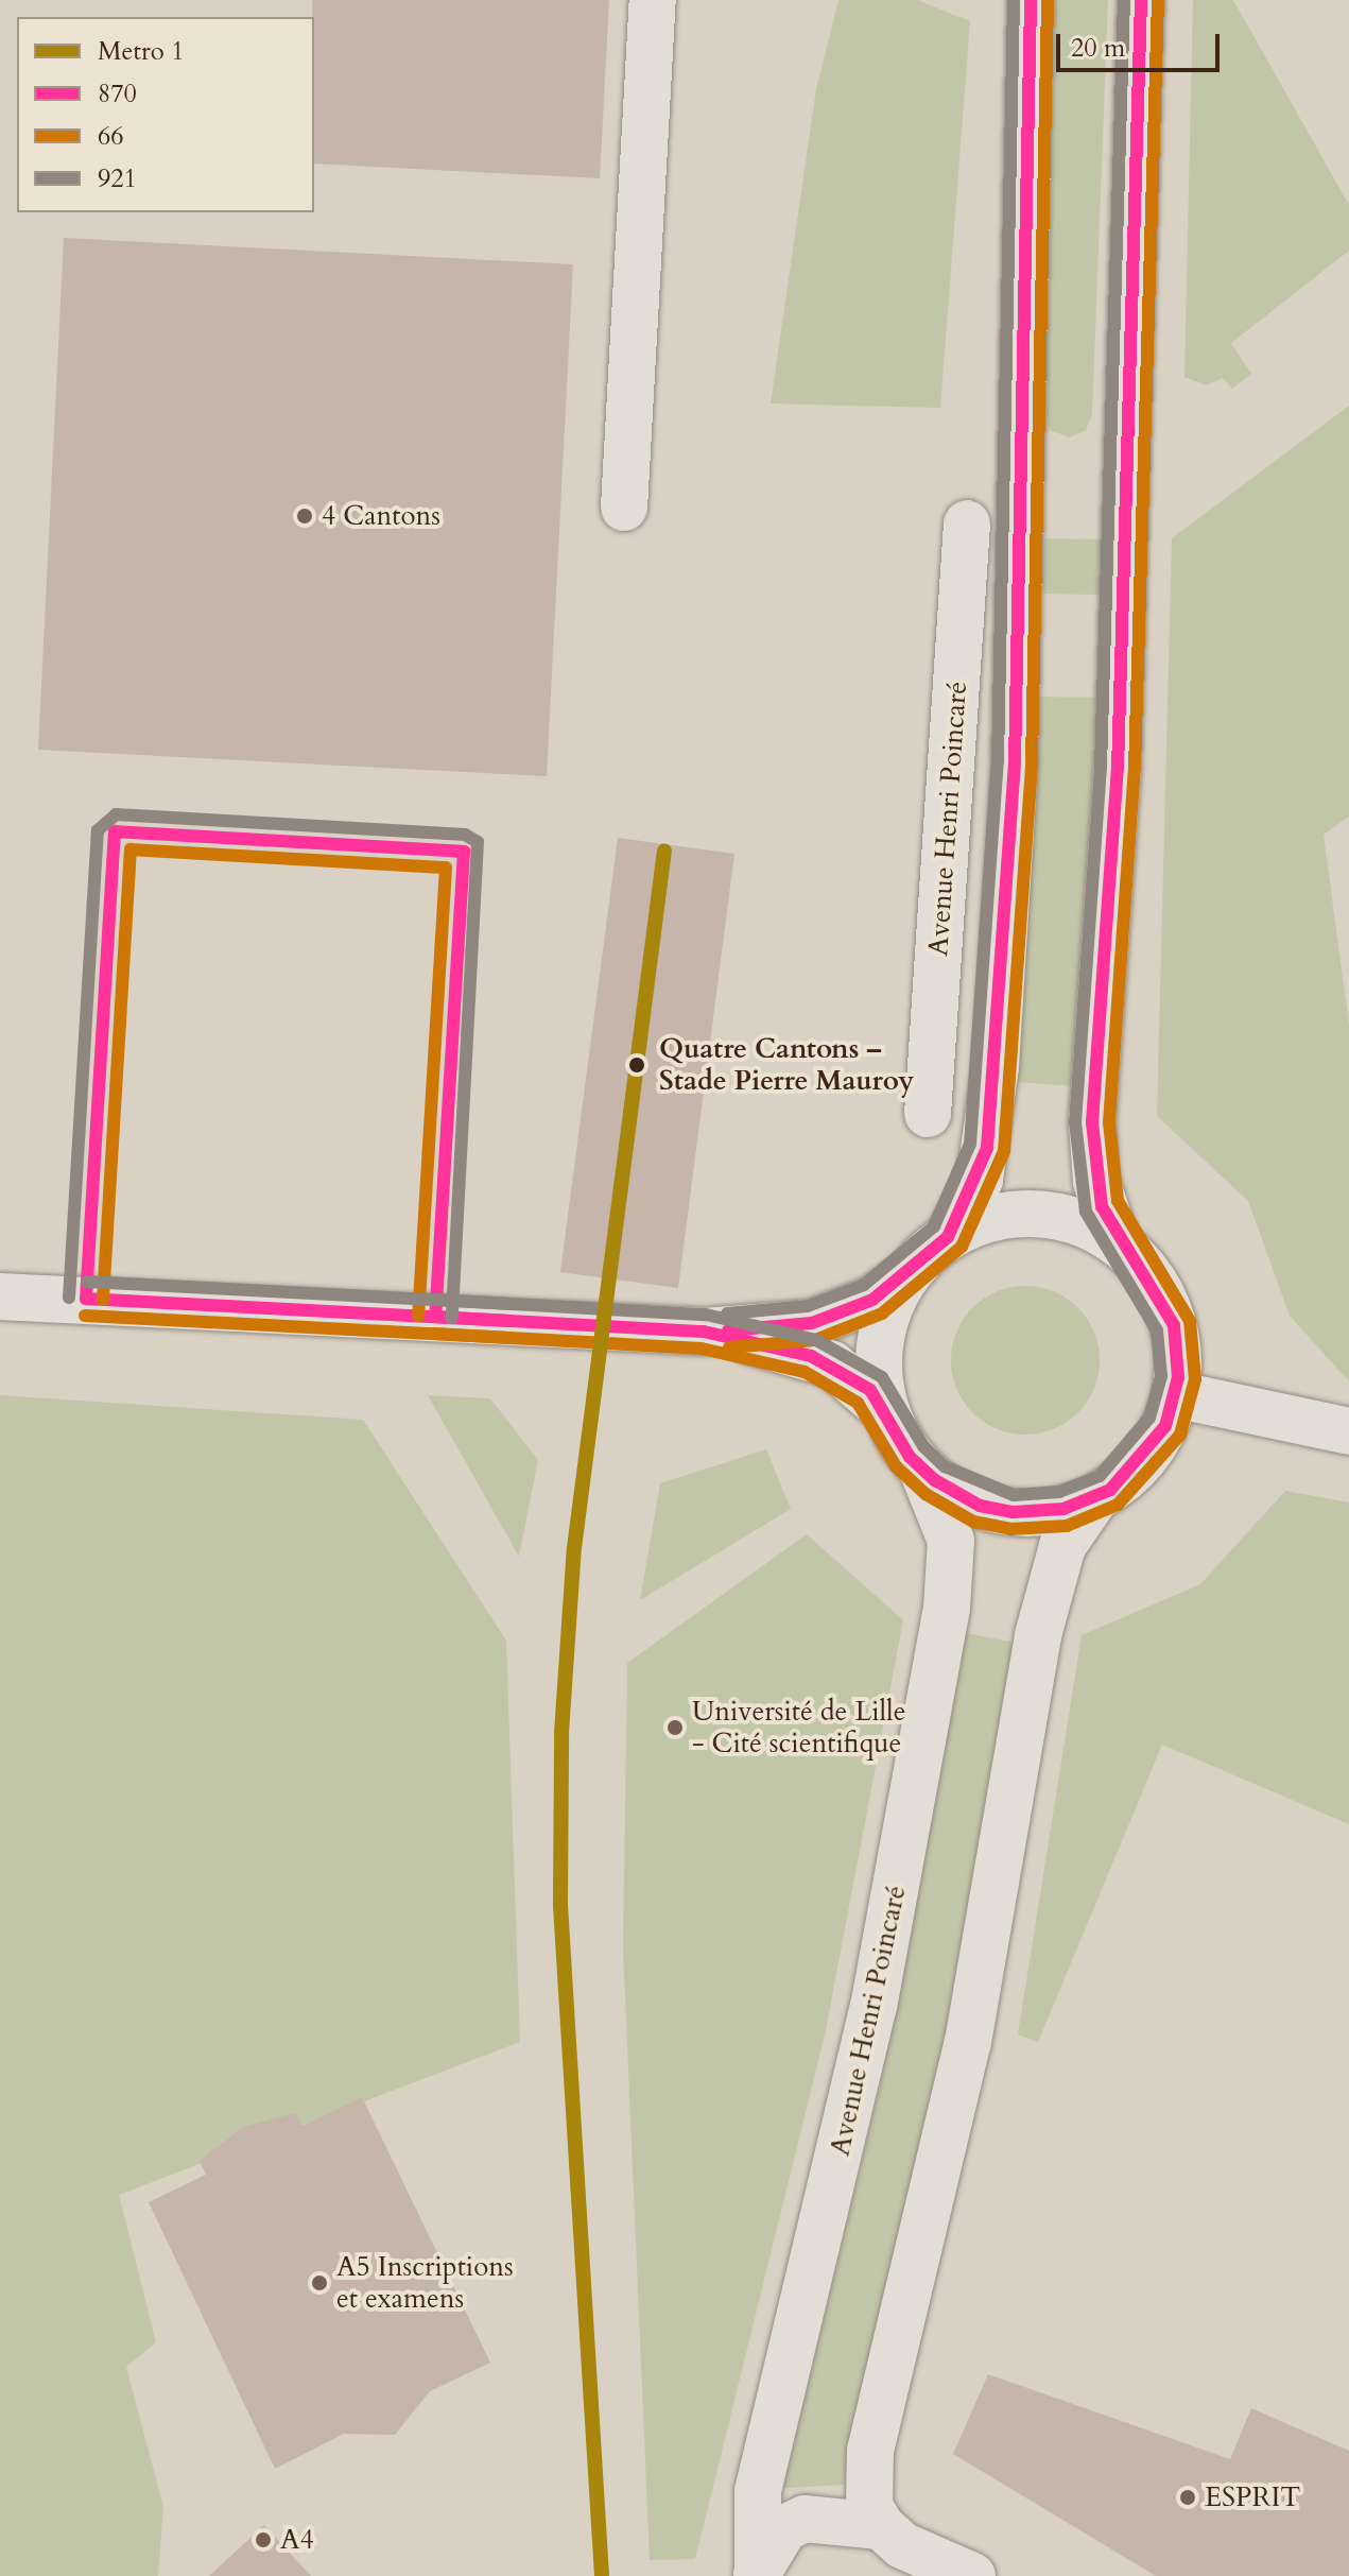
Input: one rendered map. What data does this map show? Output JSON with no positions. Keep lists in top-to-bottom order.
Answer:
{
  "streets": {
    "street": ["Avenue Henri Poincaré"]
  },
  "places": [
    "4 Cantons",
    "Quatre Cantons – Stade Pierre Mauroy",
    "Université de Lille ‐ Cité scientifique",
    "A5 Inscriptions et examens",
    "ESPRIT",
    "A4"
  ],
  "lines": [
    "transit line 870",
    "transit line 66",
    "transit line 921",
    "metro line 1"
  ],
  "legend": [
    "Metro 1",
    "870",
    "66",
    "921"
  ],
  "scale_bar": "20 m"
}
